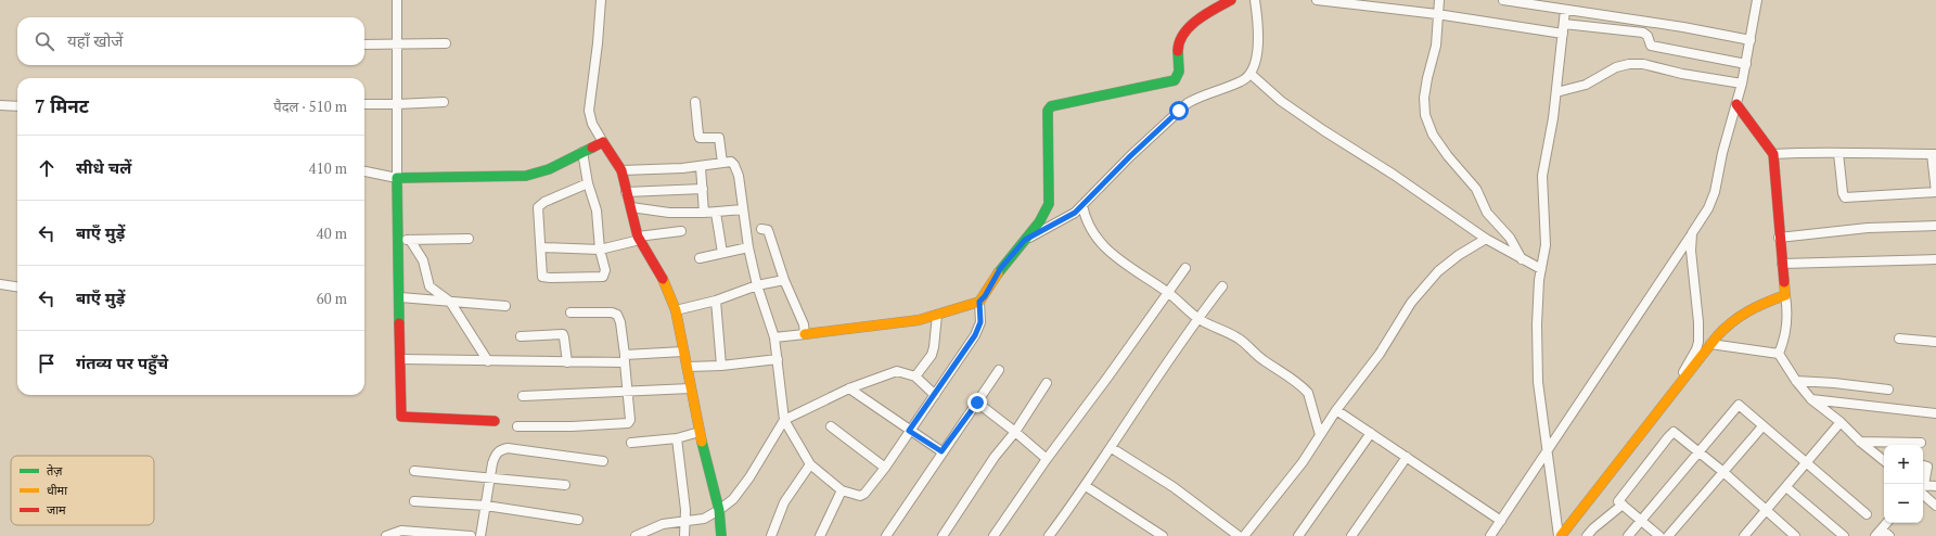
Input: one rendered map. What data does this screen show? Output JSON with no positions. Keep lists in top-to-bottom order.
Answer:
{
  "legend": ["तेज़", "धीमा", "जाम"],
  "page": {
    "search": "यहाँ खोजें",
    "heading": ["7 मिनट", "पैदल · 510 m"],
    "list": [
      ["सीधे चलें", "410 m"],
      ["बाएँ मुड़ें", "40 m"],
      ["बाएँ मुड़ें", "60 m"],
      "गंतव्य पर पहुँचे"
    ],
    "map_buttons": ["+", "−"]
  }
}
